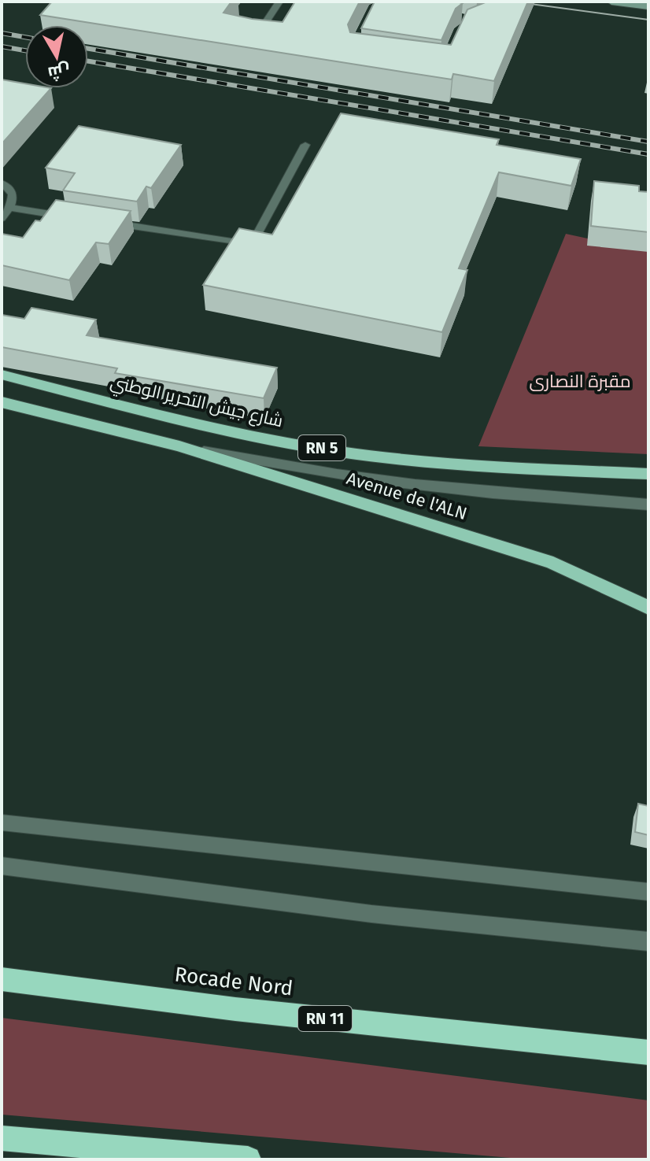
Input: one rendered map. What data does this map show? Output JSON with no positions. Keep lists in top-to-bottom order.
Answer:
{
  "streets": {
    "highway": [
      "شارع جيش التحرير الوطني",
      "RN 5",
      "Avenue de l'ALN",
      "Rocade Nord",
      "RN 11"
    ]
  },
  "parks": ["مقبرة النصارى"],
  "north": "bottom"
}
